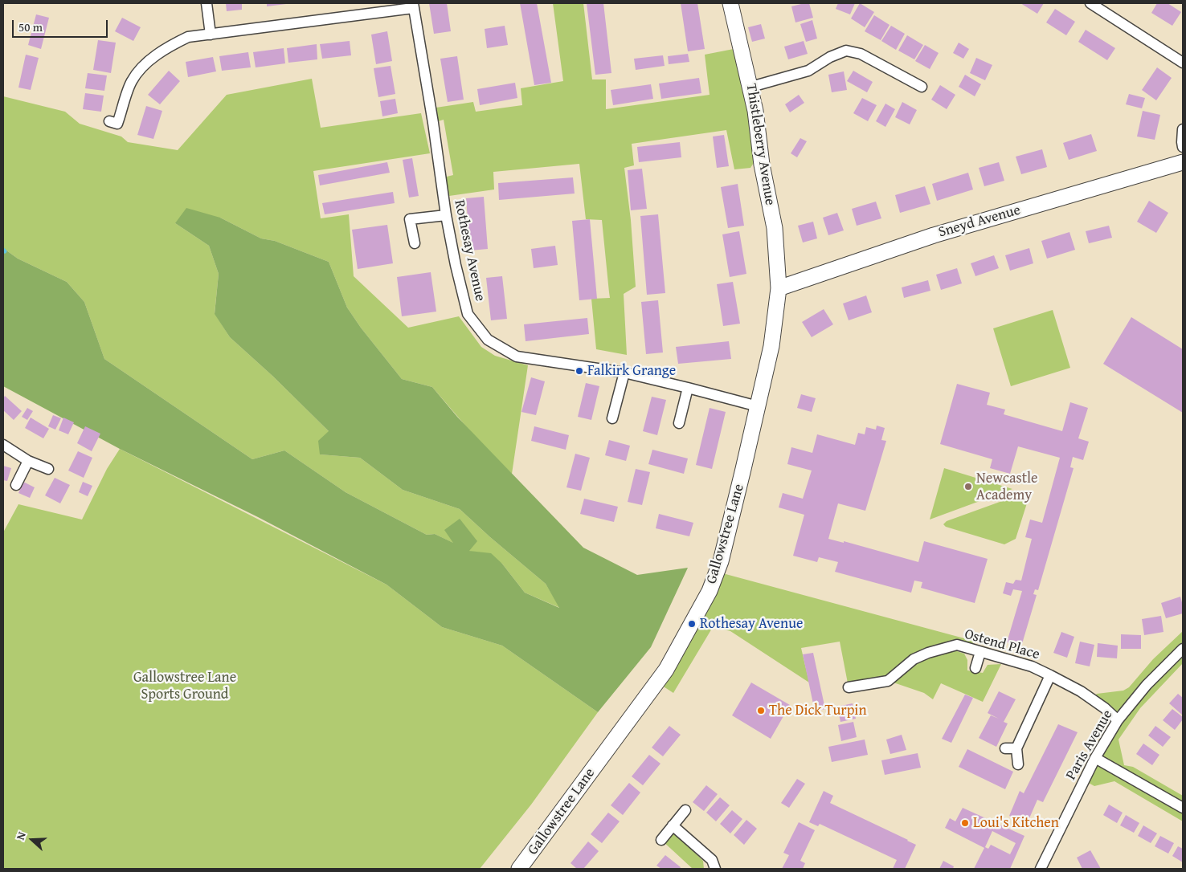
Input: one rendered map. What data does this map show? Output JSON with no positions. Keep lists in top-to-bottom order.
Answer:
{
  "streets": {
    "street": [
      "Thistleberry Avenue",
      "Sneyd Avenue",
      "Rothesay Avenue",
      "Gallowstree Lane",
      "Ostend Place",
      "Paris Avenue"
    ]
  },
  "crossings": [
    ["Thistleberry Avenue", "Sneyd Avenue"],
    ["Thistleberry Avenue", "Gallowstree Lane"],
    ["Sneyd Avenue", "Gallowstree Lane"],
    ["Rothesay Avenue", "Gallowstree Lane"],
    ["Ostend Place", "Paris Avenue"]
  ],
  "parks": ["Gallowstree Lane Sports Ground"],
  "places": [
    "Falkirk Grange",
    "Newcastle Academy",
    "Rothesay Avenue",
    "The Dick Turpin",
    "Loui's Kitchen"
  ],
  "scale_bar": "50 m",
  "north": "left"
}
